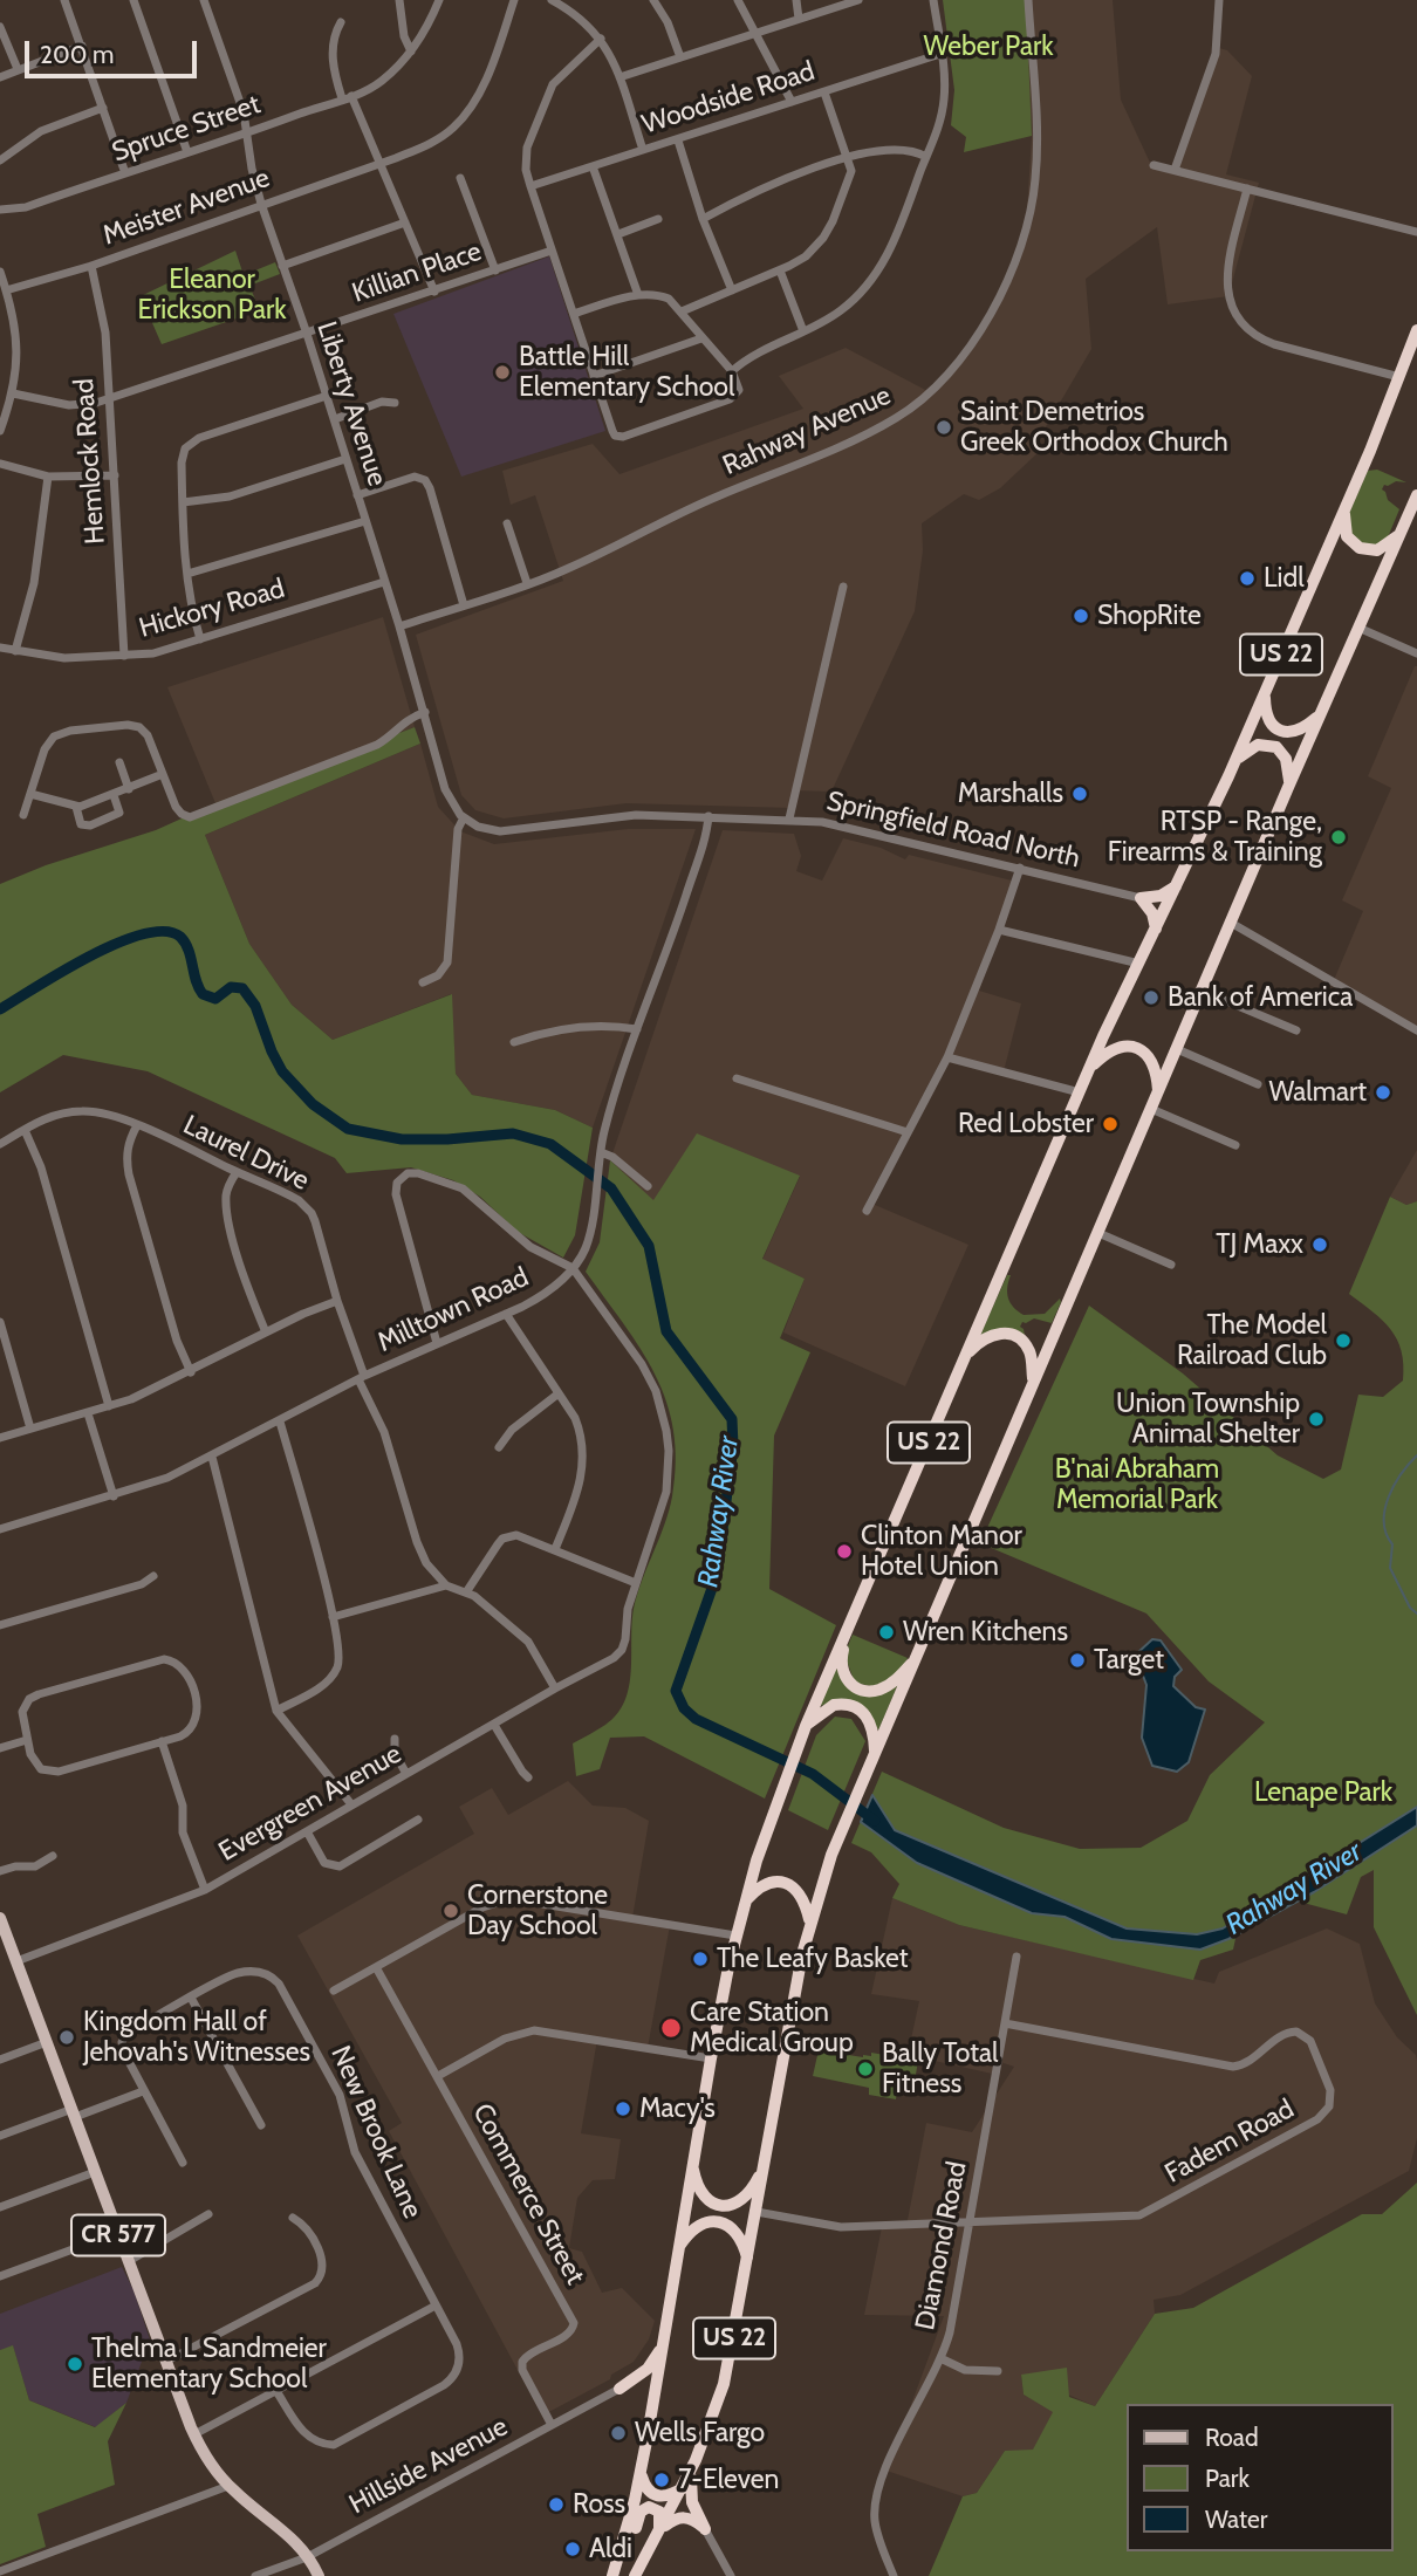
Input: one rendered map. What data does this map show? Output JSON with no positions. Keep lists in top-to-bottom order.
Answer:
{
  "streets": {
    "highway": ["US 22"],
    "main road": ["CR 577"],
    "street": [
      "Woodside Road",
      "Spruce Street",
      "Meister Avenue",
      "Killian Place",
      "Liberty Avenue",
      "Rahway Avenue",
      "Hemlock Road",
      "Hickory Road",
      "Springfield Road North",
      "Laurel Drive",
      "Milltown Road",
      "Evergreen Avenue",
      "New Brook Lane",
      "Fadem Road",
      "Commerce Street",
      "Diamond Road",
      "Hillside Avenue"
    ]
  },
  "crossings": [
    ["Spruce Street", "Liberty Avenue"],
    ["Meister Avenue", "Liberty Avenue"],
    ["Meister Avenue", "Hemlock Road"],
    ["Killian Place", "Liberty Avenue"],
    ["Killian Place", "Hemlock Road"],
    ["Liberty Avenue", "Rahway Avenue"],
    ["Liberty Avenue", "Hickory Road"],
    ["Liberty Avenue", "Springfield Road North"],
    ["Hemlock Road", "Hickory Road"],
    ["US 22", "Fadem Road"],
    ["Springfield Road North", "Milltown Road"],
    ["Laurel Drive", "Milltown Road"],
    ["Evergreen Avenue", "CR 577"],
    ["Fadem Road", "Diamond Road"],
    ["Commerce Street", "Hillside Avenue"],
    ["CR 577", "Hillside Avenue"]
  ],
  "water": ["Rahway River"],
  "parks": [
    "Weber Park",
    "Eleanor Erickson Park",
    "B'nai Abraham Memorial Park",
    "Lenape Park"
  ],
  "places": [
    "Battle Hill Elementary School",
    "Saint Demetrios Greek Orthodox Church",
    "Lidl",
    "ShopRite",
    "Marshalls",
    "RTSP - Range, Firearms & Training",
    "Bank of America",
    "Walmart",
    "Red Lobster",
    "TJ Maxx",
    "The Model Railroad Club",
    "Union Township Animal Shelter",
    "Clinton Manor Hotel Union",
    "Wren Kitchens",
    "Target",
    "Cornerstone Day School",
    "The Leafy Basket",
    "Care Station Medical Group",
    "Kingdom Hall of Jehovah's Witnesses",
    "Bally Total Fitness",
    "Macy's",
    "Thelma L Sandmeier Elementary School",
    "Wells Fargo",
    "7-Eleven",
    "Ross",
    "Aldi"
  ],
  "legend": ["Road", "Park", "Water"],
  "scale_bar": "200 m"
}
